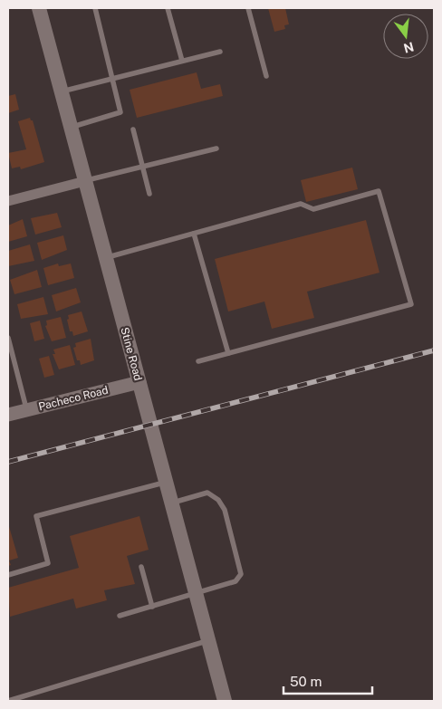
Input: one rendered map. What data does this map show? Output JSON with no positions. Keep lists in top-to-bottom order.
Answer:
{
  "streets": {
    "main road": ["Stine Road"],
    "street": ["Pacheco Road"]
  },
  "crossings": [
    ["Stine Road", "Pacheco Road"]
  ],
  "scale_bar": "50 m",
  "north": "bottom"
}
